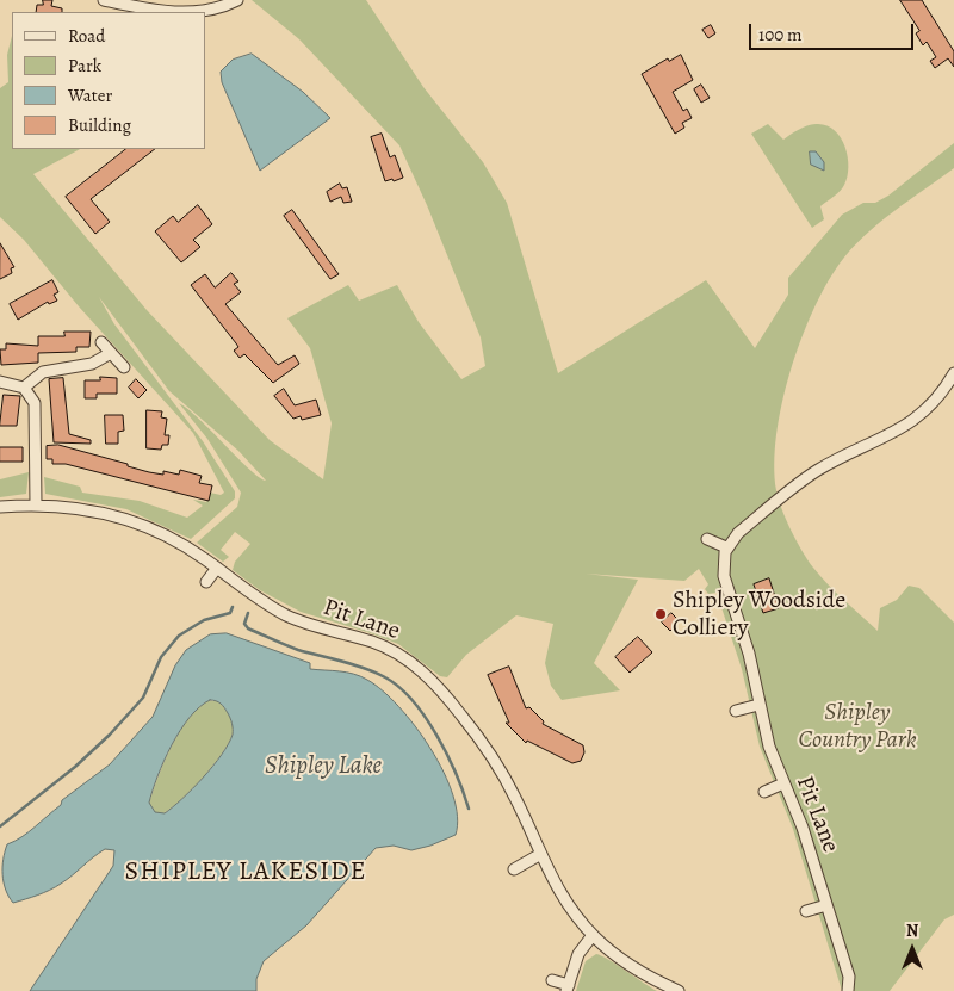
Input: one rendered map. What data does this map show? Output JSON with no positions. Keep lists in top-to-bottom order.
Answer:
{
  "streets": {
    "street": ["Pit Lane"]
  },
  "districts": ["SHIPLEY LAKESIDE"],
  "water": ["Shipley Lake"],
  "parks": ["Shipley Country Park"],
  "places": ["Shipley Woodside Colliery"],
  "legend": [
    "Road",
    "Park",
    "Water",
    "Building"
  ],
  "scale_bar": "100 m",
  "north": "top"
}
